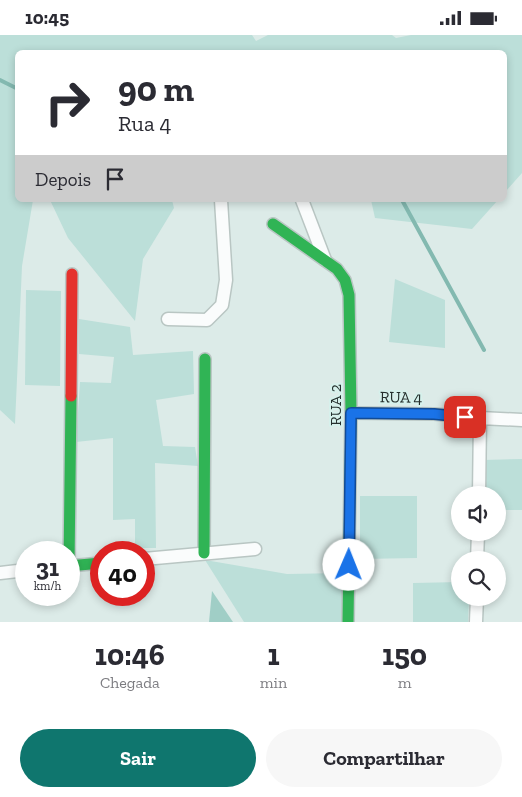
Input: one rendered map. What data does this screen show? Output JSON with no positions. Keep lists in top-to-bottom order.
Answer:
{
  "streets": {
    "street": ["RUA 4", "RUA 2"]
  },
  "crossings": [
    ["RUA 4", "RUA 2"]
  ],
  "page": {
    "status": "10:45",
    "turn": ["90 m", "Rua 4"],
    "then": "Depois",
    "speed": "31 km/h",
    "limit": "40",
    "eta": [
      "10:46",
      "Chegada",
      "1",
      "min",
      "150",
      "m"
    ],
    "buttons": ["Sair", "Compartilhar"]
  }
}
